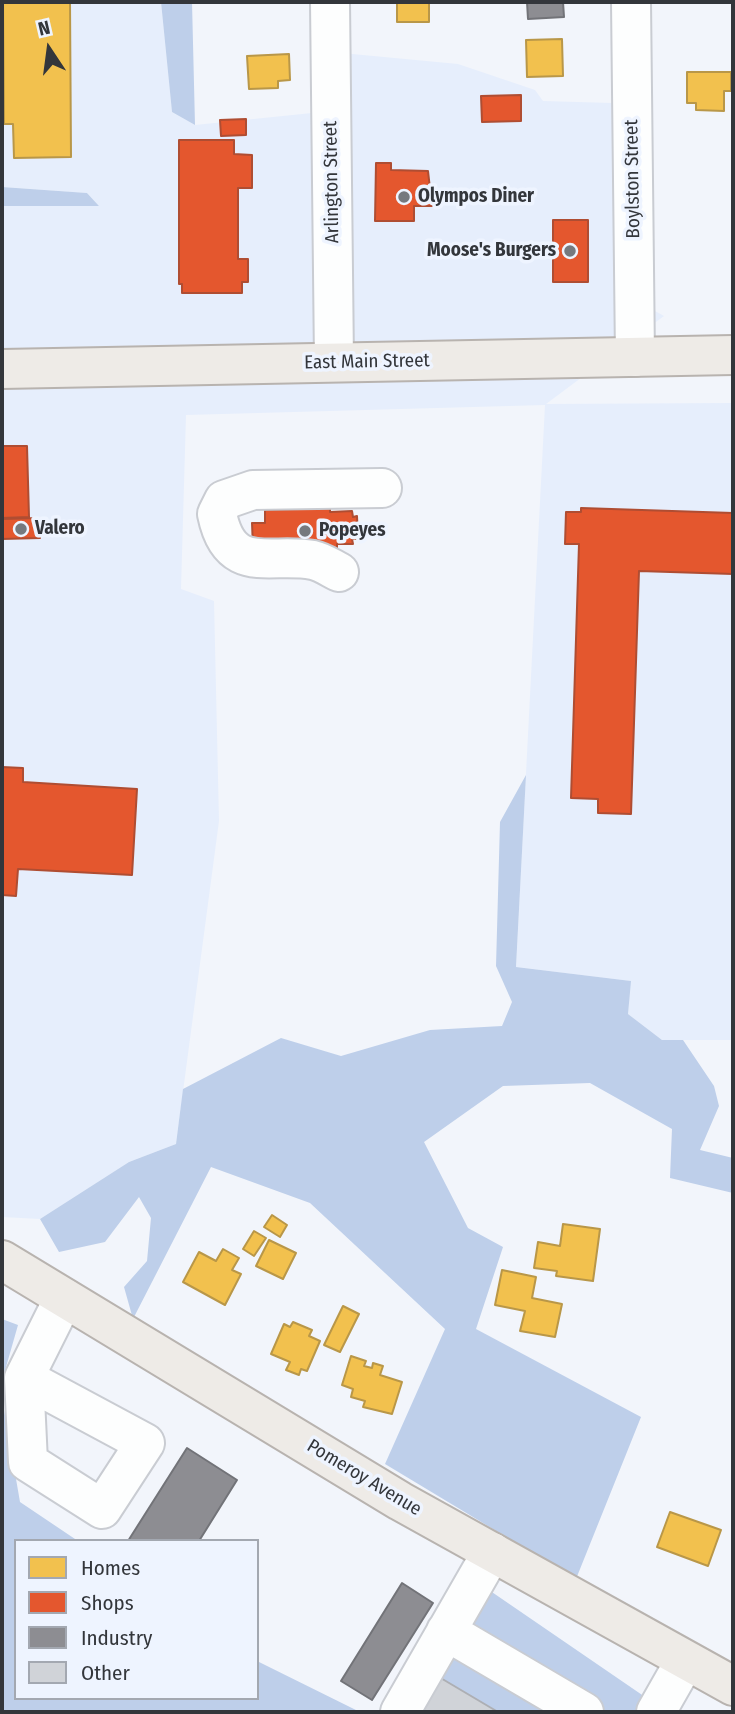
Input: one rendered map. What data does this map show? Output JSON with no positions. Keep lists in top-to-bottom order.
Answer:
{
  "streets": {
    "main road": ["East Main Street", "Pomeroy Avenue"],
    "street": ["Boylston Street", "Arlington Street"]
  },
  "crossings": [
    ["Boylston Street", "East Main Street"],
    ["Arlington Street", "East Main Street"]
  ],
  "places": [
    "Olympos Diner",
    "Moose's Burgers",
    "Valero",
    "Popeyes"
  ],
  "legend": [
    "Homes",
    "Shops",
    "Industry",
    "Other"
  ],
  "north": "top"
}
